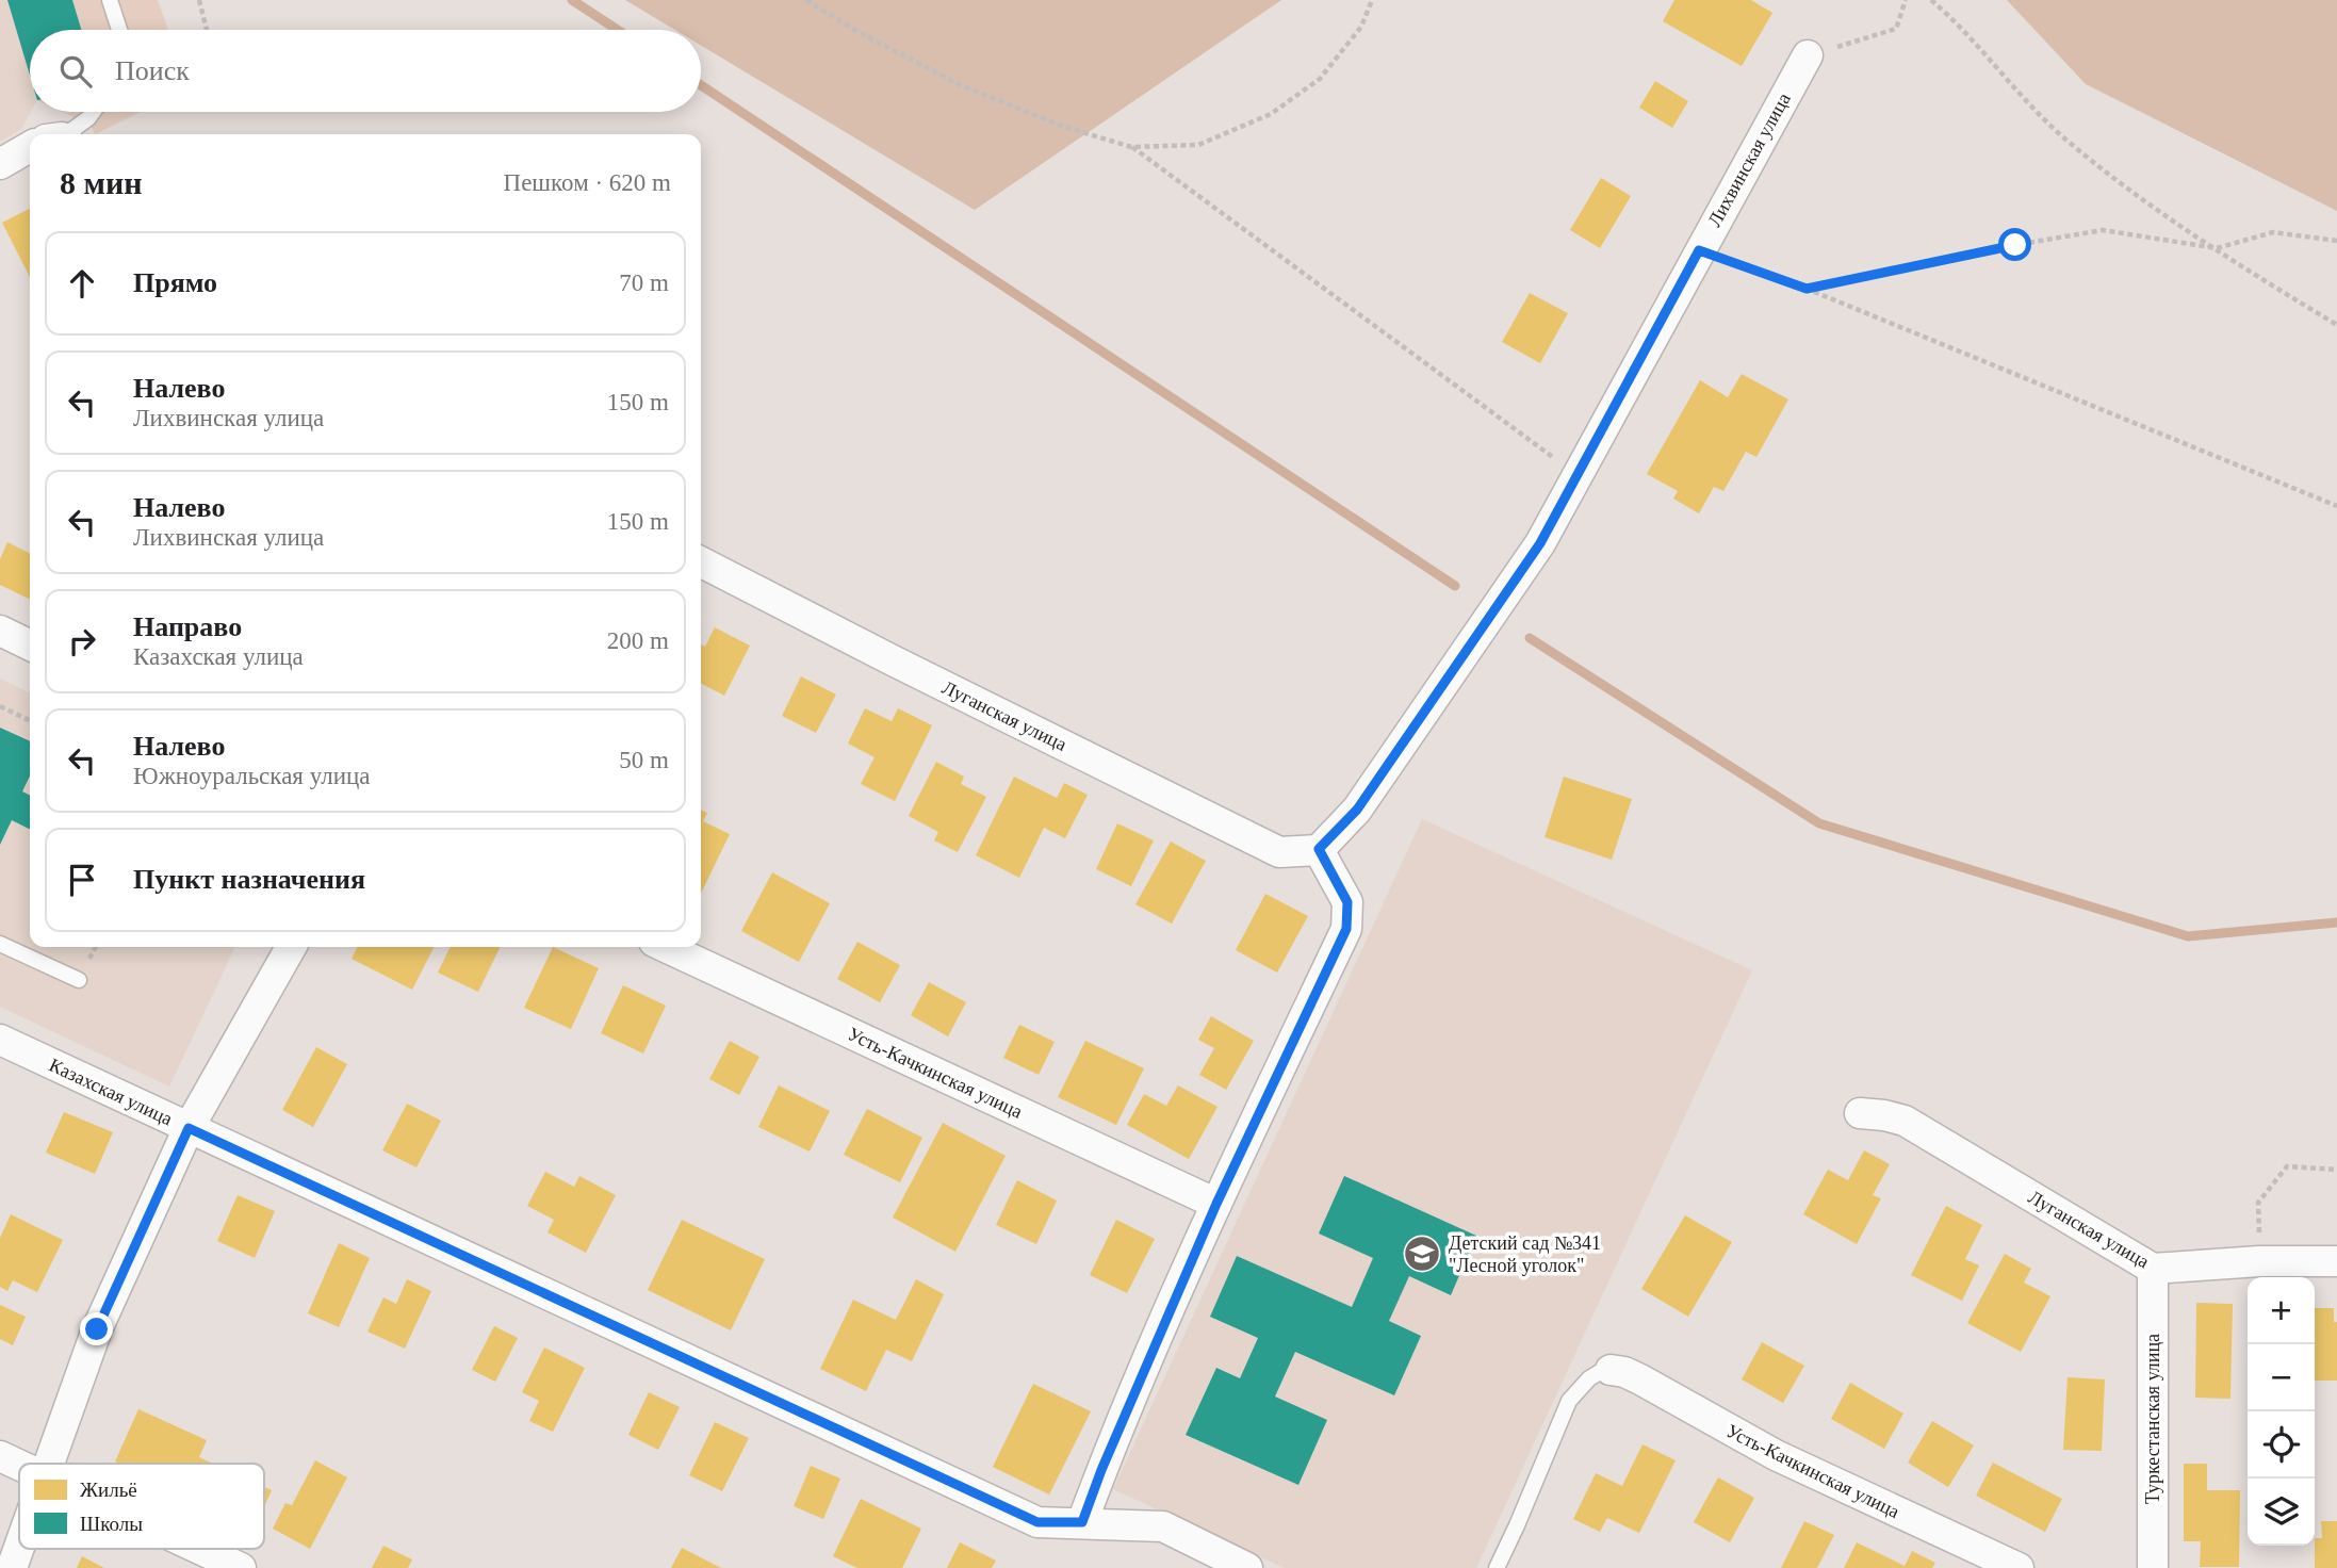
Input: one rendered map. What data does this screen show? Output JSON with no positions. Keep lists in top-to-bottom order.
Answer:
{
  "streets": {
    "street": [
      "Лихвинская улица",
      "Луганская улица",
      "Усть-Качкинская улица",
      "Казахская улица",
      "Туркестанская улица"
    ]
  },
  "crossings": [
    ["Лихвинская улица", "Луганская улица"],
    ["Луганская улица", "Туркестанская улица"]
  ],
  "places": {
    "school or university": ["Детский сад №341 \"Лесной уголок\""]
  },
  "legend": ["Жильё", "Школы"],
  "page": {
    "search": "Поиск",
    "heading": ["8 мин", "Пешком · 620 m"],
    "list": [
      ["Прямо", "70 m"],
      ["Налево", "Лихвинская улица", "150 m"],
      ["Налево", "Лихвинская улица", "150 m"],
      ["Направо", "Казахская улица", "200 m"],
      ["Налево", "Южноуральская улица", "50 m"],
      "Пункт назначения"
    ],
    "map_buttons": ["+", "−"]
  }
}
